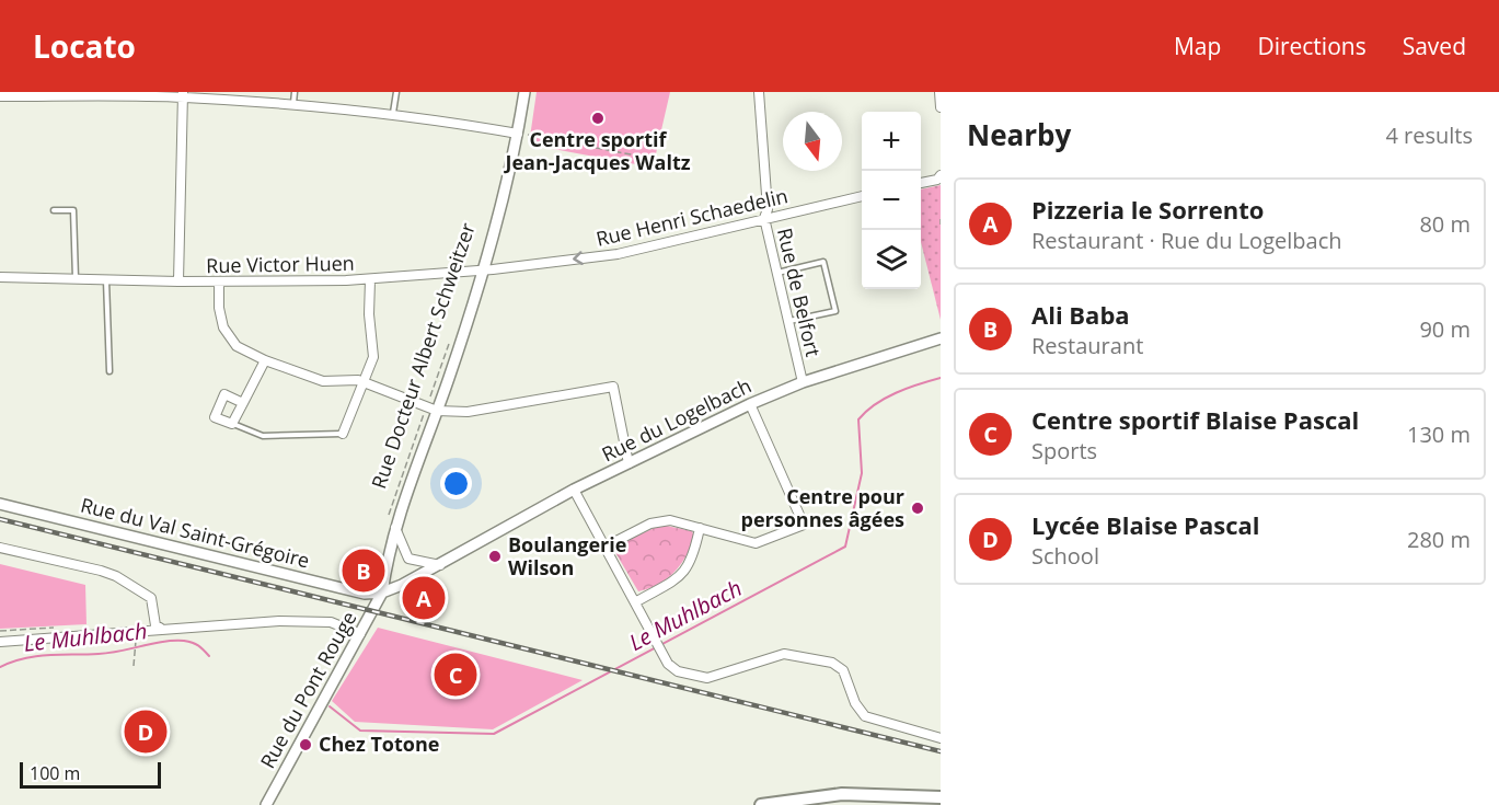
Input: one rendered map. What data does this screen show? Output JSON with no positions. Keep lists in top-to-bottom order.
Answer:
{
  "streets": {
    "street": [
      "Rue Henri Schaedelin",
      "Rue Victor Huen",
      "Rue de Belfort",
      "Rue Docteur Albert Schweitzer",
      "Rue du Logelbach",
      "Rue du Val Saint-Grégoire",
      "Rue du Pont Rouge"
    ]
  },
  "crossings": [
    ["Rue Henri Schaedelin", "Rue Victor Huen"],
    ["Rue Henri Schaedelin", "Rue de Belfort"],
    ["Rue Henri Schaedelin", "Rue Docteur Albert Schweitzer"],
    ["Rue Victor Huen", "Rue Docteur Albert Schweitzer"],
    ["Rue de Belfort", "Rue du Logelbach"],
    ["Rue Docteur Albert Schweitzer", "Rue du Logelbach"],
    ["Rue Docteur Albert Schweitzer", "Rue du Val Saint-Grégoire"],
    ["Rue Docteur Albert Schweitzer", "Rue du Pont Rouge"],
    ["Rue du Logelbach", "Rue du Val Saint-Grégoire"],
    ["Rue du Logelbach", "Rue du Pont Rouge"],
    ["Rue du Val Saint-Grégoire", "Rue du Pont Rouge"]
  ],
  "one_way": ["Rue Henri Schaedelin"],
  "water": ["Le Muhlbach"],
  "places": [
    "Centre sportif Jean-Jacques Waltz",
    "Centre pour personnes âgées",
    "Boulangerie Wilson",
    "Chez Totone"
  ],
  "scale_bar": "100 m",
  "north": "bottom",
  "page": {
    "header": "Locato",
    "nav": ["Map", "Directions", "Saved"],
    "heading": ["Nearby", "4 results"],
    "map_buttons": ["+", "−"],
    "list": [
      {
        "mark": "A",
        "name": "Pizzeria le Sorrento",
        "note": "Restaurant · Rue du Logelbach",
        "value": "80 m"
      },
      {
        "mark": "B",
        "name": "Ali Baba",
        "note": "Restaurant",
        "value": "90 m"
      },
      {
        "mark": "C",
        "name": "Centre sportif Blaise Pascal",
        "note": "Sports",
        "value": "130 m"
      },
      {
        "mark": "D",
        "name": "Lycée Blaise Pascal",
        "note": "School",
        "value": "280 m"
      }
    ],
    "pins": [
      "B",
      "A",
      "C",
      "D"
    ],
    "scale": "100 m"
  }
}
